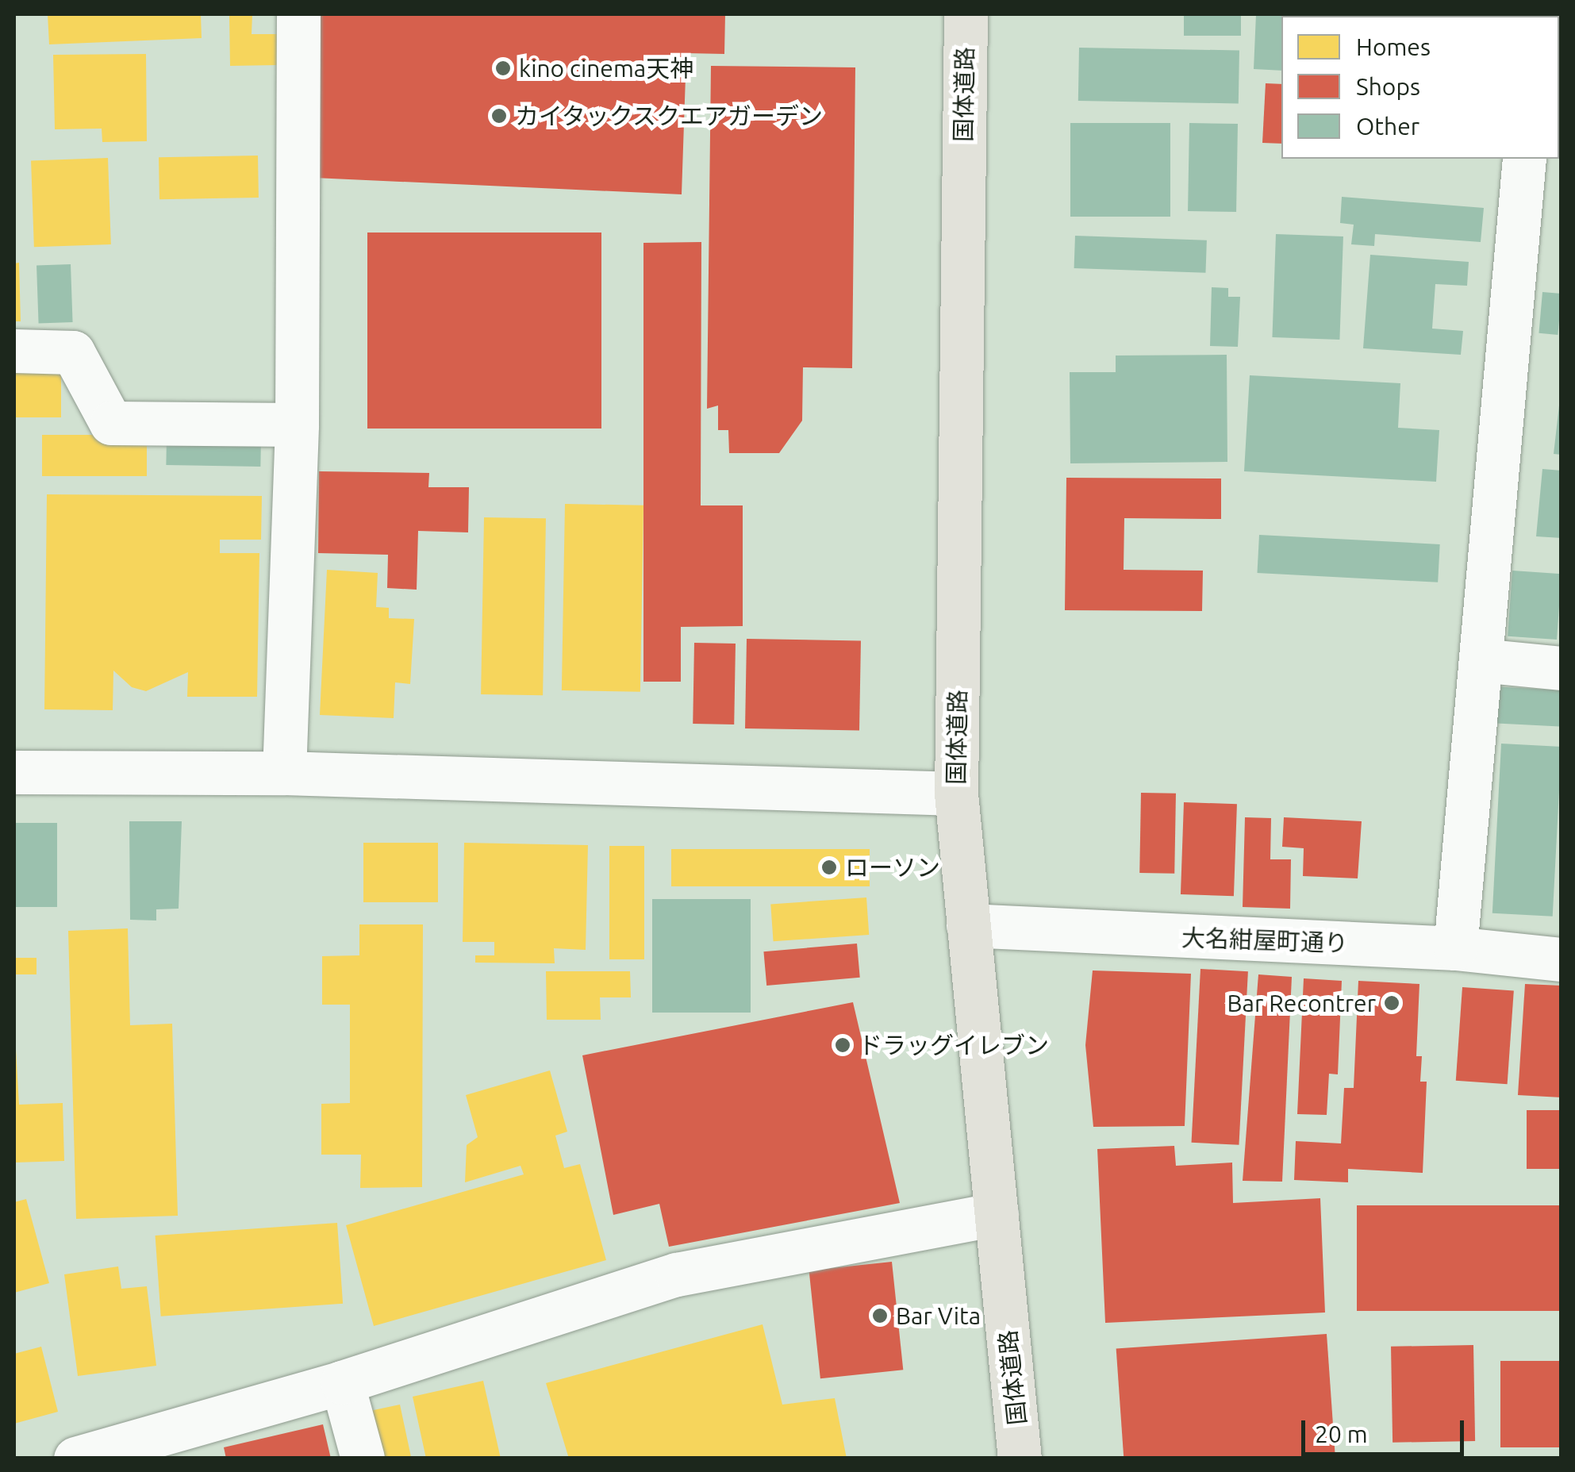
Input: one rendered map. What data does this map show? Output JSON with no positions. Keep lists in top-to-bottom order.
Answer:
{
  "streets": {
    "highway": ["国体道路"],
    "street": ["大名紺屋町通り"]
  },
  "crossings": [
    ["国体道路", "大名紺屋町通り"]
  ],
  "places": [
    "kino cinema天神",
    "カイタックスクエアガーデン",
    "ローソン",
    "Bar Recontrer",
    "ドラッグイレブン",
    "Bar Vita"
  ],
  "legend": ["Homes", "Shops", "Other"],
  "scale_bar": "20 m"
}
